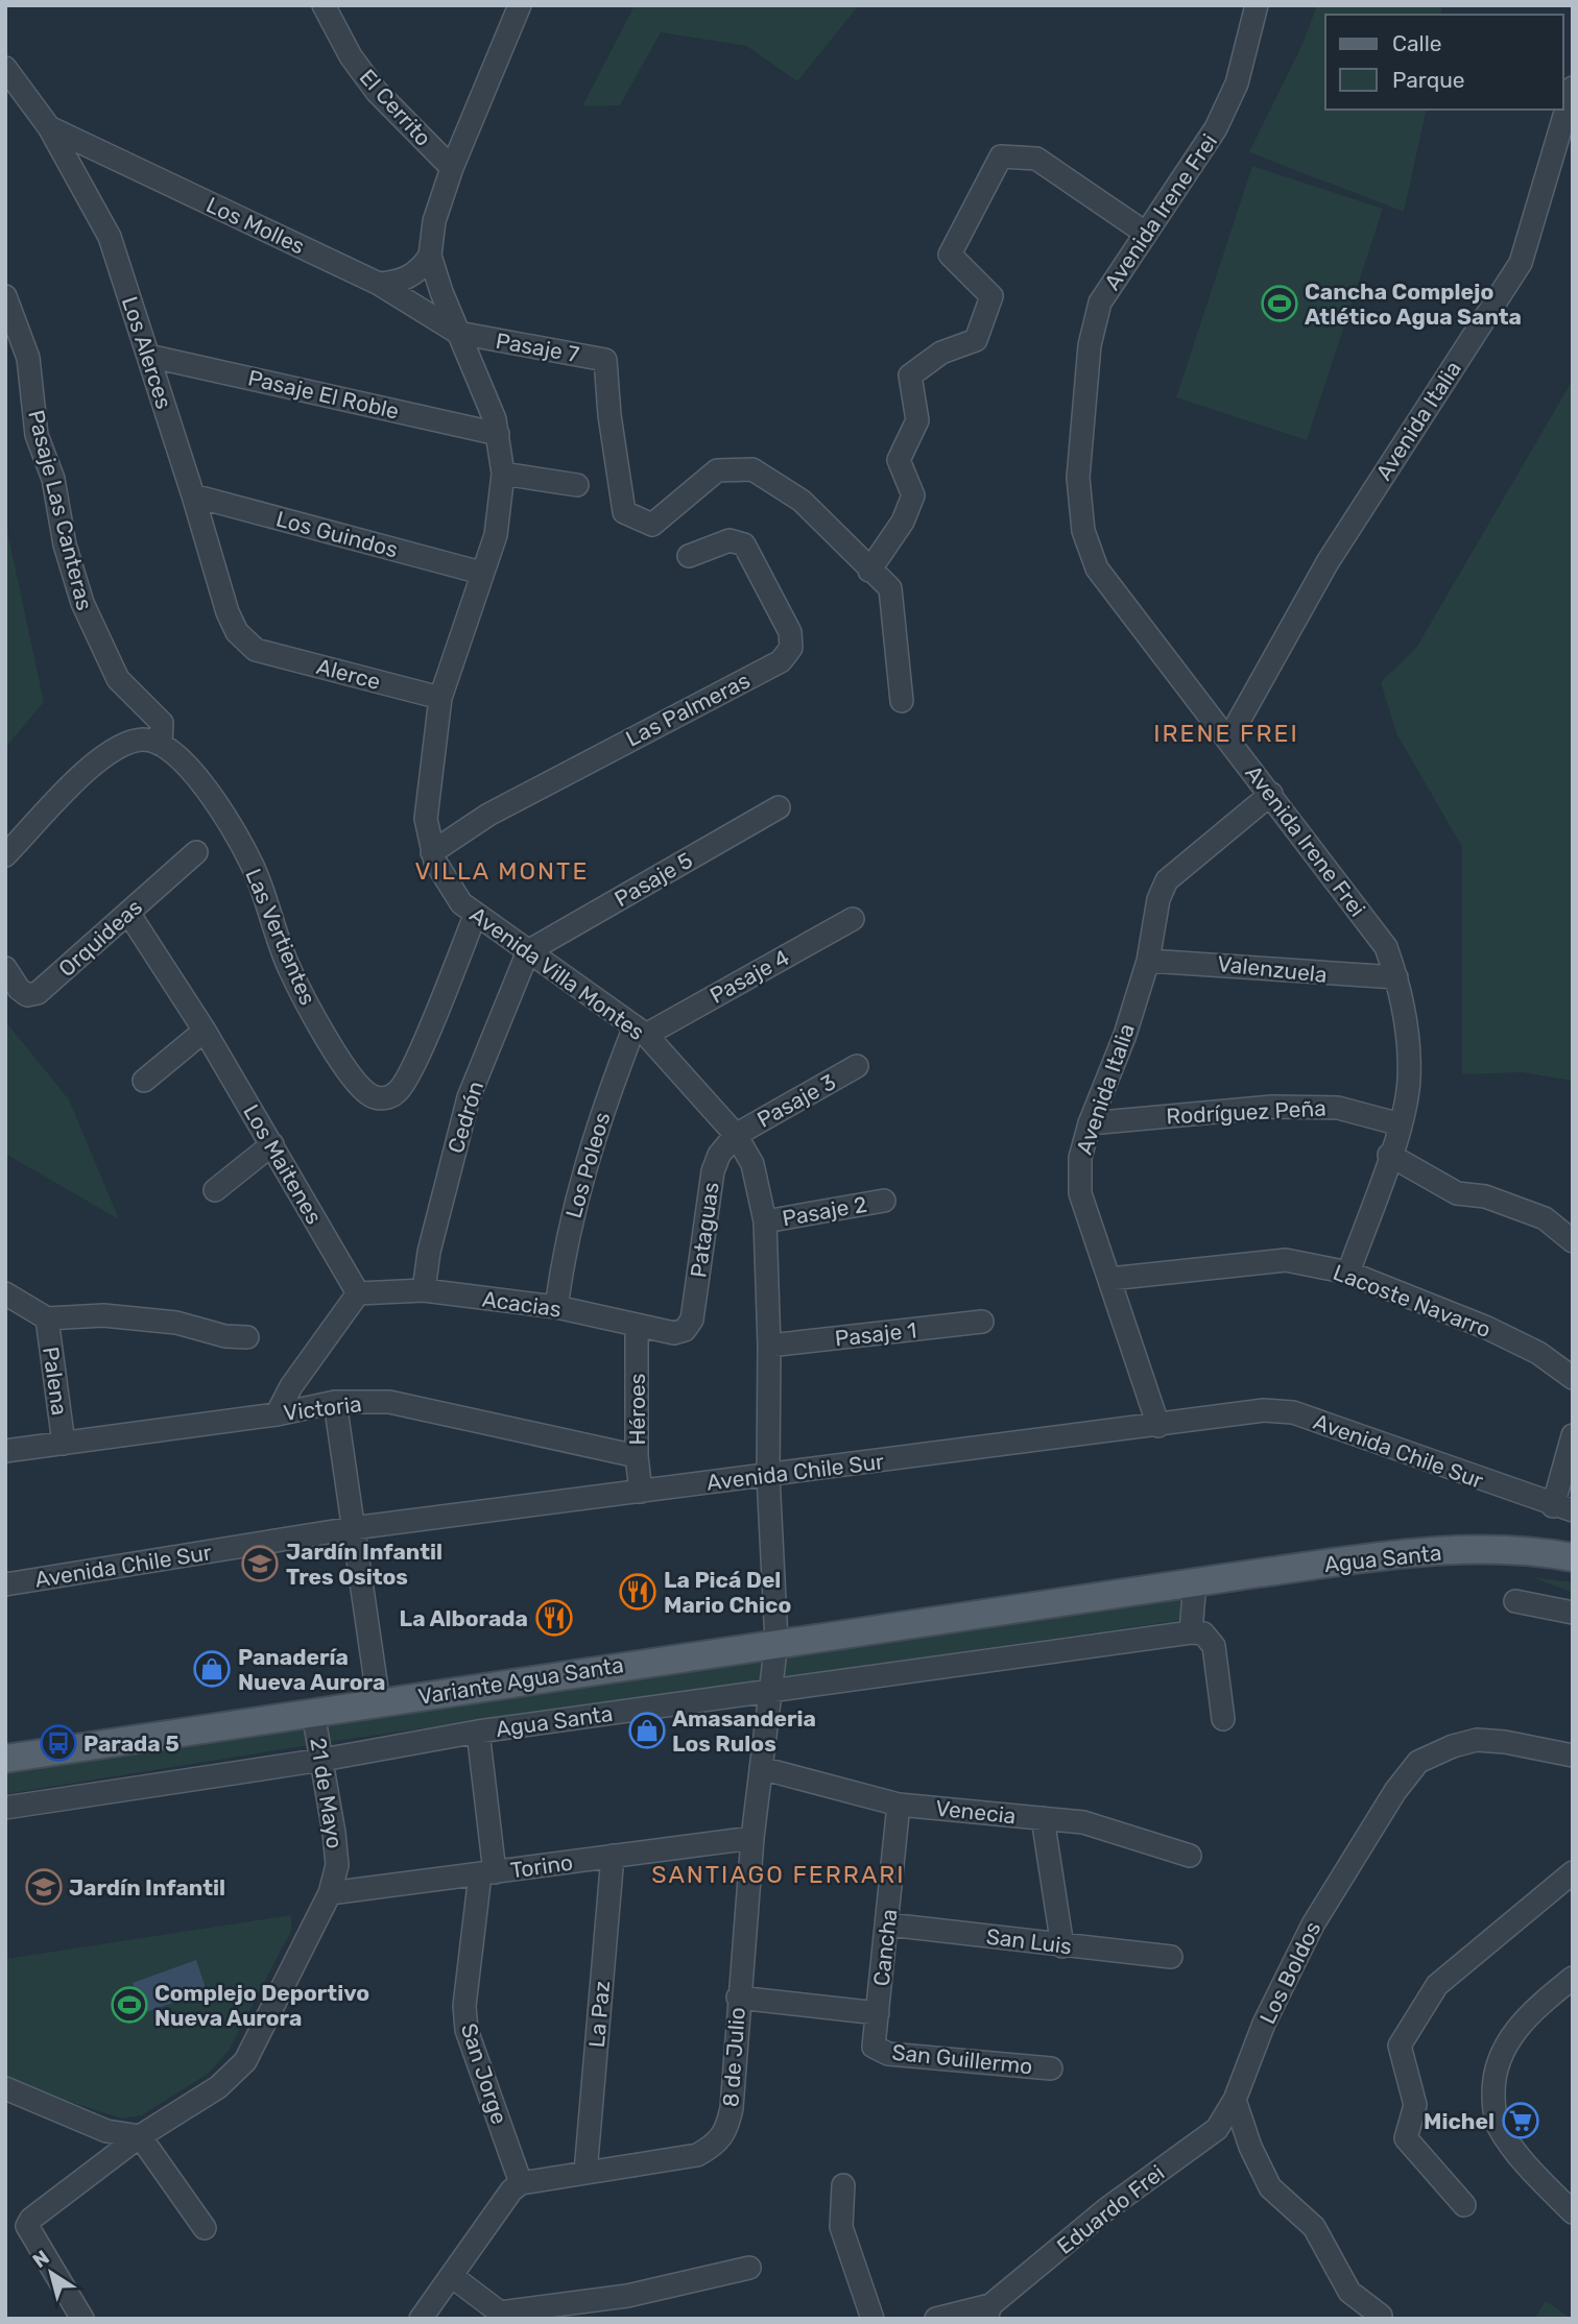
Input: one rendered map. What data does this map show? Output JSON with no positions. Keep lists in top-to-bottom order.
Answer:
{
  "streets": {
    "main road": ["Agua Santa", "Variante Agua Santa"],
    "street": [
      "El Cerrito",
      "Avenida Irene Frei",
      "Los Molles",
      "Pasaje 7",
      "Los Alerces",
      "Pasaje El Roble",
      "Avenida Italia",
      "Pasaje Las Canteras",
      "Los Guindos",
      "Alerce",
      "Las Palmeras",
      "Pasaje 5",
      "Las Vertientes",
      "Orquideas",
      "Valenzuela",
      "Avenida Villa Montes",
      "Pasaje 4",
      "Pasaje 3",
      "Rodríguez Peña",
      "Cedrón",
      "Los Maitenes",
      "Los Poleos",
      "Pasaje 2",
      "Pataguas",
      "Lacoste Navarro",
      "Acacias",
      "Pasaje 1",
      "Palena",
      "Victoria",
      "Héroes",
      "Avenida Chile Sur",
      "21 de Mayo",
      "Venecia",
      "Torino",
      "San Luis",
      "Cancha",
      "Los Boldos",
      "La Paz",
      "8 de Julio",
      "San Guillermo",
      "San Jorge",
      "Eduardo Frei"
    ]
  },
  "crossings": [
    ["Avenida Irene Frei", "Avenida Italia"],
    ["Avenida Irene Frei", "Valenzuela"],
    ["Avenida Irene Frei", "Rodríguez Peña"],
    ["Avenida Irene Frei", "Lacoste Navarro"],
    ["Los Molles", "Pasaje 7"],
    ["Los Molles", "Los Alerces"],
    ["Los Molles", "Avenida Villa Montes"],
    ["Pasaje 7", "Avenida Villa Montes"],
    ["Los Alerces", "Pasaje El Roble"],
    ["Los Alerces", "Los Guindos"],
    ["Los Alerces", "Alerce"],
    ["Pasaje El Roble", "Avenida Villa Montes"],
    ["Avenida Italia", "Valenzuela"],
    ["Avenida Italia", "Rodríguez Peña"],
    ["Avenida Italia", "Lacoste Navarro"],
    ["Avenida Italia", "Avenida Chile Sur"],
    ["Pasaje Las Canteras", "Las Vertientes"],
    ["Los Guindos", "Avenida Villa Montes"],
    ["Alerce", "Avenida Villa Montes"],
    ["Las Palmeras", "Avenida Villa Montes"],
    ["Pasaje 5", "Avenida Villa Montes"],
    ["Pasaje 5", "Cedrón"],
    ["Las Vertientes", "Avenida Villa Montes"],
    ["Orquideas", "Los Maitenes"],
    ["Avenida Villa Montes", "Pasaje 4"],
    ["Avenida Villa Montes", "Pasaje 3"],
    ["Avenida Villa Montes", "Cedrón"],
    ["Avenida Villa Montes", "Los Poleos"],
    ["Avenida Villa Montes", "Pasaje 2"],
    ["Avenida Villa Montes", "Pataguas"],
    ["Avenida Villa Montes", "Pasaje 1"],
    ["Avenida Villa Montes", "Avenida Chile Sur"],
    ["Avenida Villa Montes", "Agua Santa"],
    ["Avenida Villa Montes", "Variante Agua Santa"],
    ["Avenida Villa Montes", "8 de Julio"],
    ["Pasaje 4", "Los Poleos"],
    ["Pasaje 3", "Pataguas"],
    ["Cedrón", "Acacias"],
    ["Los Maitenes", "Acacias"],
    ["Los Poleos", "Acacias"],
    ["Pataguas", "Acacias"],
    ["Acacias", "Héroes"],
    ["Palena", "Victoria"],
    ["Victoria", "Héroes"],
    ["Héroes", "Avenida Chile Sur"],
    ["Agua Santa", "Variante Agua Santa"],
    ["Agua Santa", "21 de Mayo"],
    ["Agua Santa", "8 de Julio"],
    ["Agua Santa", "San Jorge"],
    ["Variante Agua Santa", "21 de Mayo"],
    ["Variante Agua Santa", "8 de Julio"],
    ["21 de Mayo", "Torino"],
    ["Venecia", "Cancha"],
    ["Venecia", "8 de Julio"],
    ["Torino", "La Paz"],
    ["Torino", "8 de Julio"],
    ["Torino", "San Jorge"],
    ["San Luis", "Cancha"],
    ["Cancha", "San Guillermo"],
    ["Los Boldos", "Eduardo Frei"],
    ["La Paz", "8 de Julio"],
    ["8 de Julio", "San Jorge"]
  ],
  "districts": ["IRENE FREI", "VILLA MONTE", "SANTIAGO FERRARI"],
  "places": {
    "sports": ["Cancha Complejo Atlético Agua Santa", "Complejo Deportivo Nueva Aurora"],
    "school or university": ["Jardín Infantil Tres Ositos", "Jardín Infantil"],
    "restaurant": ["La Picá Del Mario Chico", "La Alborada"],
    "shop": ["Panadería Nueva Aurora", "Amasanderia Los Rulos"],
    "bus stop": ["Parada 5"],
    "supermarket": ["Michel"]
  },
  "legend": ["Calle", "Parque"],
  "north": "top left"
}
